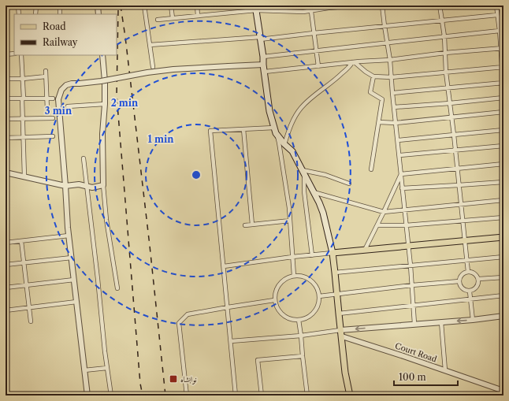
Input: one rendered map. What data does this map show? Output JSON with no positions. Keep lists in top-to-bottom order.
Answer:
{
  "streets": {
    "street": ["Court Road"]
  },
  "places": {
    "transit": ["نوابشاہ"]
  },
  "legend": ["Road", "Railway"],
  "scale_bar": "100 m",
  "rings": ["2 min", "3 min", "1 min"]
}
